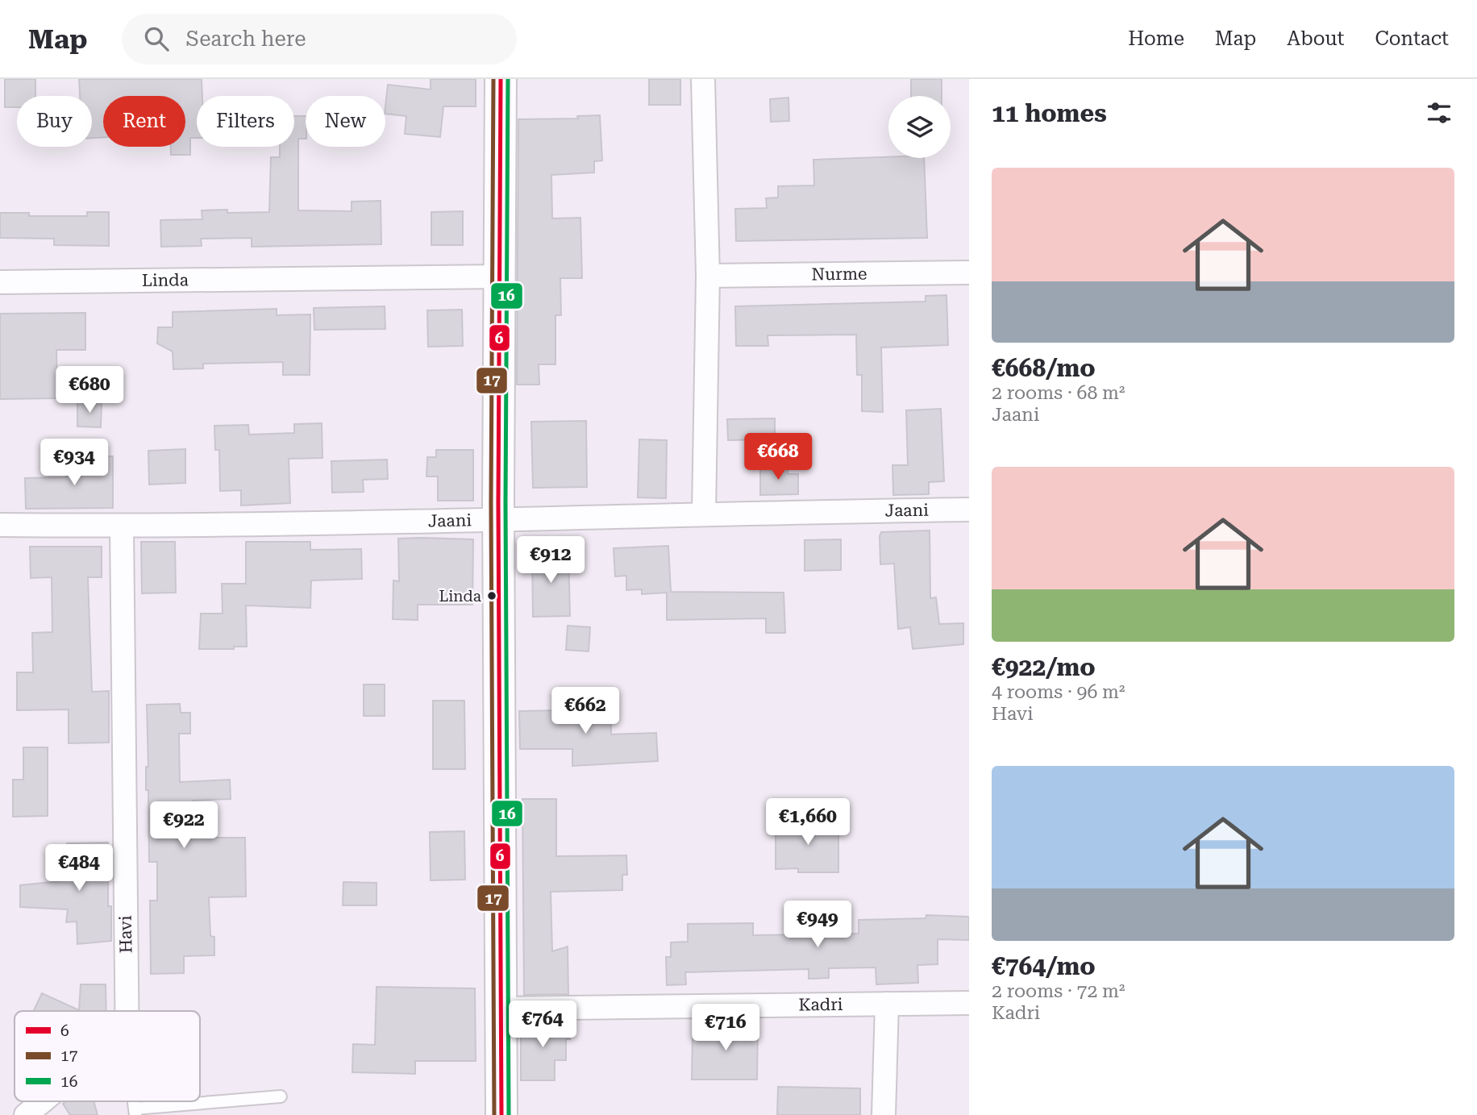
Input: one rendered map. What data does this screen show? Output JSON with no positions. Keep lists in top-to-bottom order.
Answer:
{
  "streets": {
    "street": [
      "Nurme",
      "Linda",
      "Jaani",
      "Havi",
      "Kadri"
    ]
  },
  "crossings": [
    ["Jaani", "Havi"]
  ],
  "places": ["Linda"],
  "lines": ["transit line 6", "transit line 17", "transit line 16"],
  "legend": ["6", "17", "16"],
  "page": {
    "header": "Map",
    "search": "Search here",
    "nav": [
      "Home",
      "Map",
      "About",
      "Contact"
    ],
    "heading": "11 homes",
    "chip": [
      "Buy",
      "Rent",
      "Filters",
      "New"
    ],
    "list": [
      {
        "name": "€668/mo",
        "note": "2 rooms · 68 m² · Jaani"
      },
      {
        "name": "€922/mo",
        "note": "4 rooms · 96 m² · Havi"
      },
      {
        "name": "€764/mo",
        "note": "2 rooms · 72 m² · Kadri"
      }
    ],
    "price": [
      "€680",
      "€668",
      "€934",
      "€912",
      "€662",
      "€1,660",
      "€922",
      "€484",
      "€949",
      "€764",
      "€716"
    ]
  }
}
